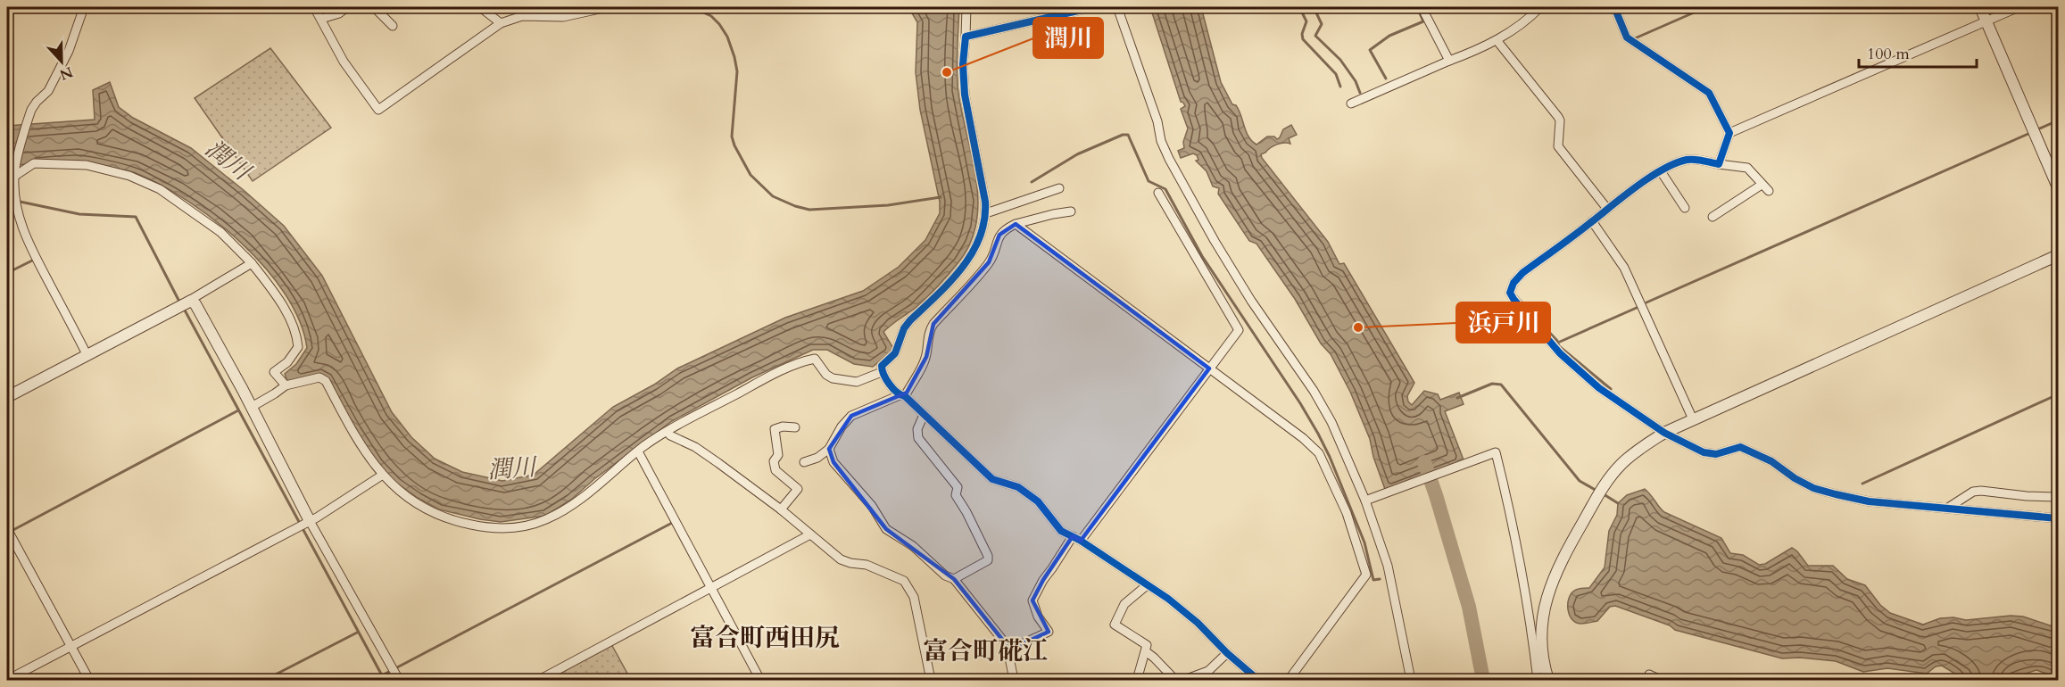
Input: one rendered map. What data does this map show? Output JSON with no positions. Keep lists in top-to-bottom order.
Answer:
{
  "districts": ["富合町西田尻", "富合町硴江"],
  "water": ["潤川"],
  "places": ["潤川", "浜戸川"],
  "scale_bar": "100 m",
  "north": "bottom"
}
